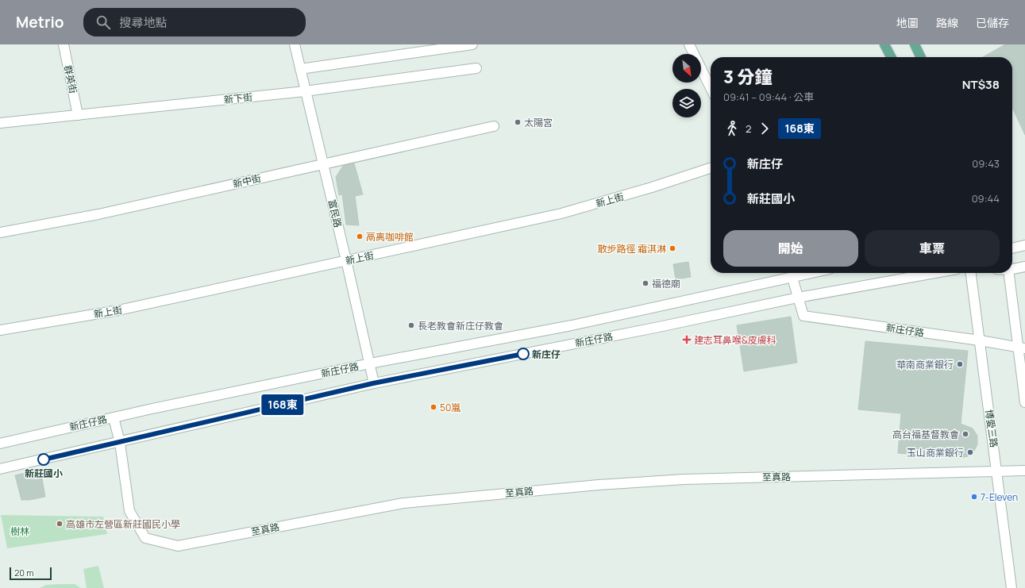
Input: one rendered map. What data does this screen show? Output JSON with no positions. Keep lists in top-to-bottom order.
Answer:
{
  "streets": {
    "street": [
      "群英街",
      "新下街",
      "新中街",
      "新上街",
      "富民路",
      "新庄仔路",
      "博愛三路",
      "至真路"
    ]
  },
  "crossings": [
    ["群英街", "新下街"],
    ["新下街", "富民路"],
    ["新中街", "富民路"],
    ["新上街", "富民路"],
    ["富民路", "新庄仔路"],
    ["新庄仔路", "博愛三路"],
    ["新庄仔路", "至真路"],
    ["博愛三路", "至真路"]
  ],
  "parks": ["樹林"],
  "places": {
    "other": [
      "太陽宮",
      "鬲离咖啡館",
      "散步路徑 霜淇淋",
      "福德廟",
      "長老教會新庄仔教會",
      "新庄仔",
      "華南商業銀行",
      "50嵐",
      "高台福基督教會",
      "玉山商業銀行",
      "新莊國小",
      "7-Eleven",
      "高雄市左營區新莊國民小學"
    ],
    "health": ["建志耳鼻喉&皮膚科"]
  },
  "lines": ["bus line 168東"],
  "scale_bar": "20 m",
  "north": "bottom right",
  "page": {
    "header": "Metrio",
    "search": "搜尋地點",
    "nav": ["地圖", "路線", "已儲存"],
    "on_map": "168東",
    "heading": ["3 分鐘", "09:41 – 09:44 · 公車", "NT$38"],
    "legs": ["2", "168東"],
    "list": [
      {
        "name": "新庄仔",
        "value": "09:43"
      },
      {
        "name": "新莊國小",
        "value": "09:44"
      }
    ],
    "buttons": ["開始", "車票"],
    "scale": "20 m"
  }
}
